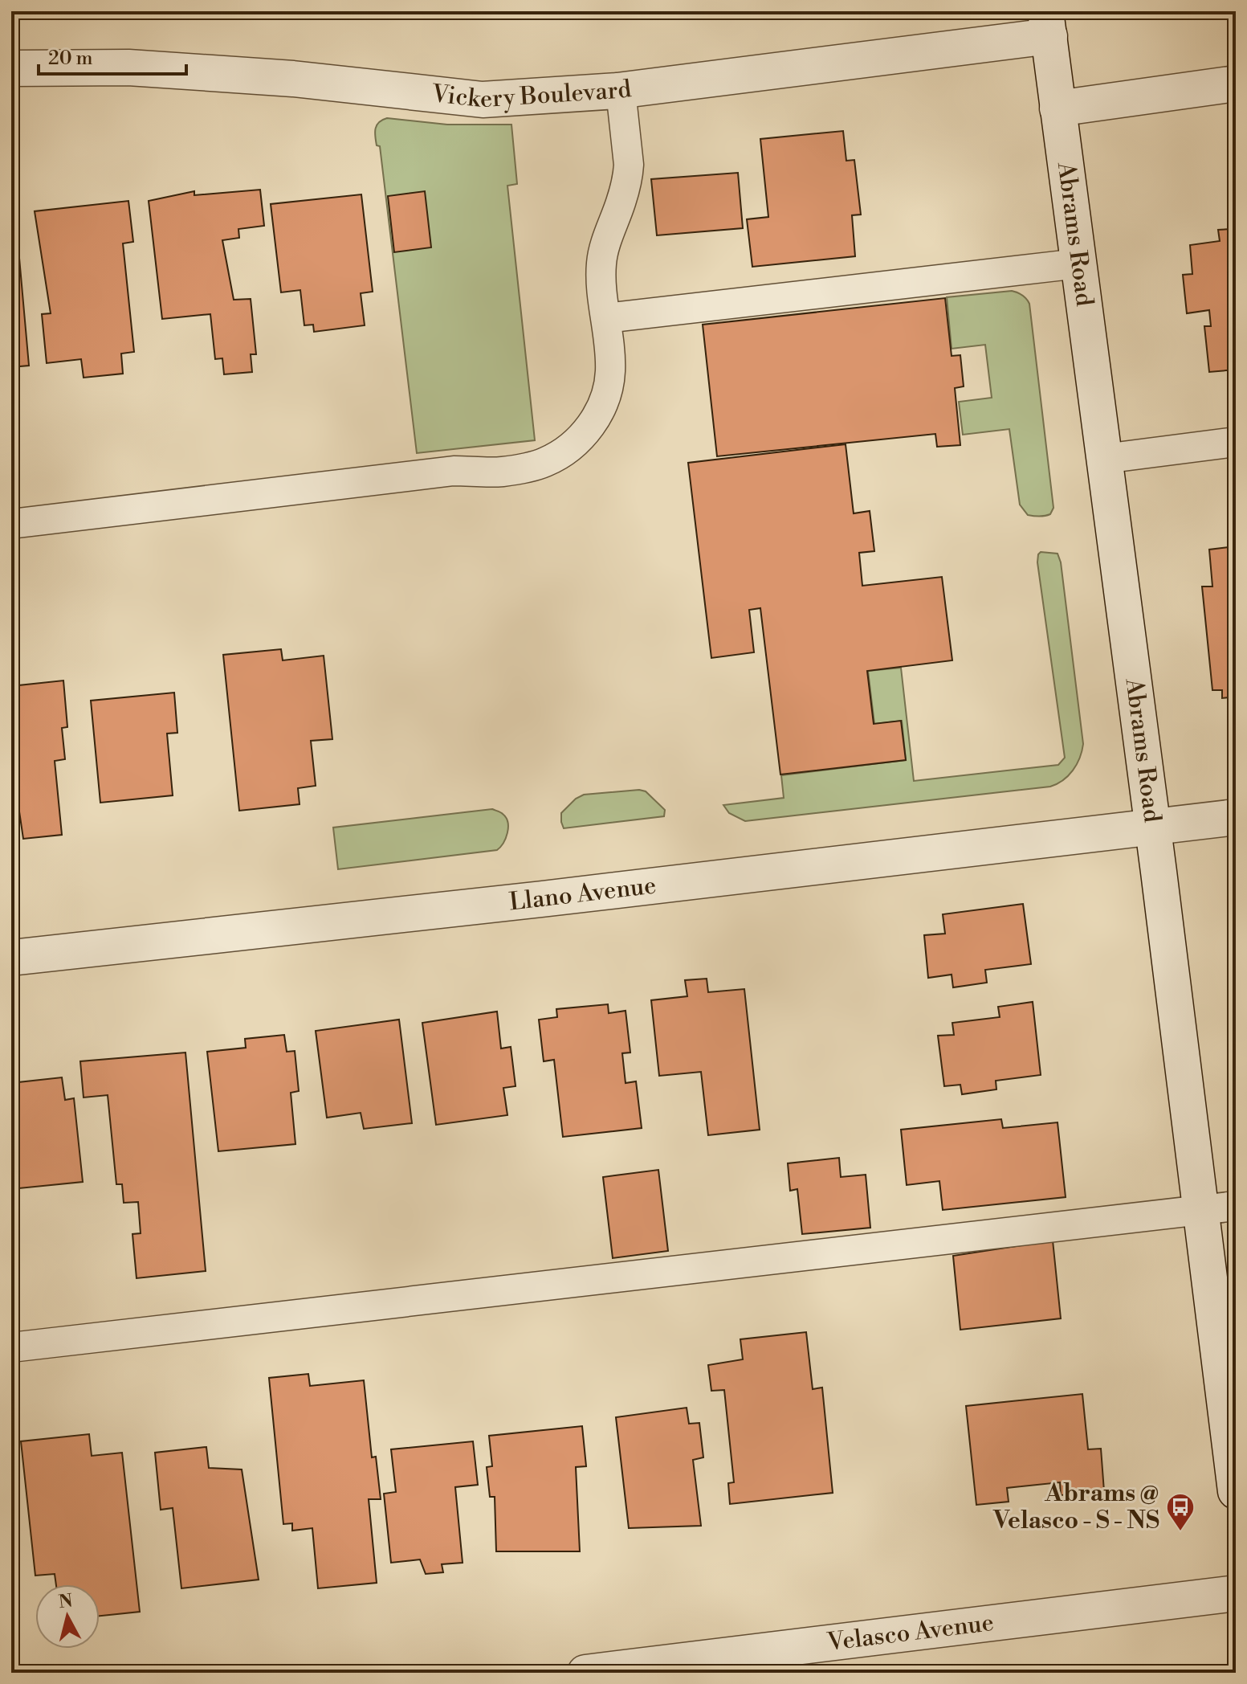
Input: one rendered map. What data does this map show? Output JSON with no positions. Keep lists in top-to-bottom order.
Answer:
{
  "streets": {
    "street": [
      "Vickery Boulevard",
      "Abrams Road",
      "Llano Avenue",
      "Velasco Avenue"
    ]
  },
  "crossings": [
    ["Vickery Boulevard", "Abrams Road"],
    ["Abrams Road", "Llano Avenue"]
  ],
  "places": {
    "bus stop": ["Abrams @ Velasco - S - NS"]
  },
  "scale_bar": "20 m",
  "north": "top"
}
